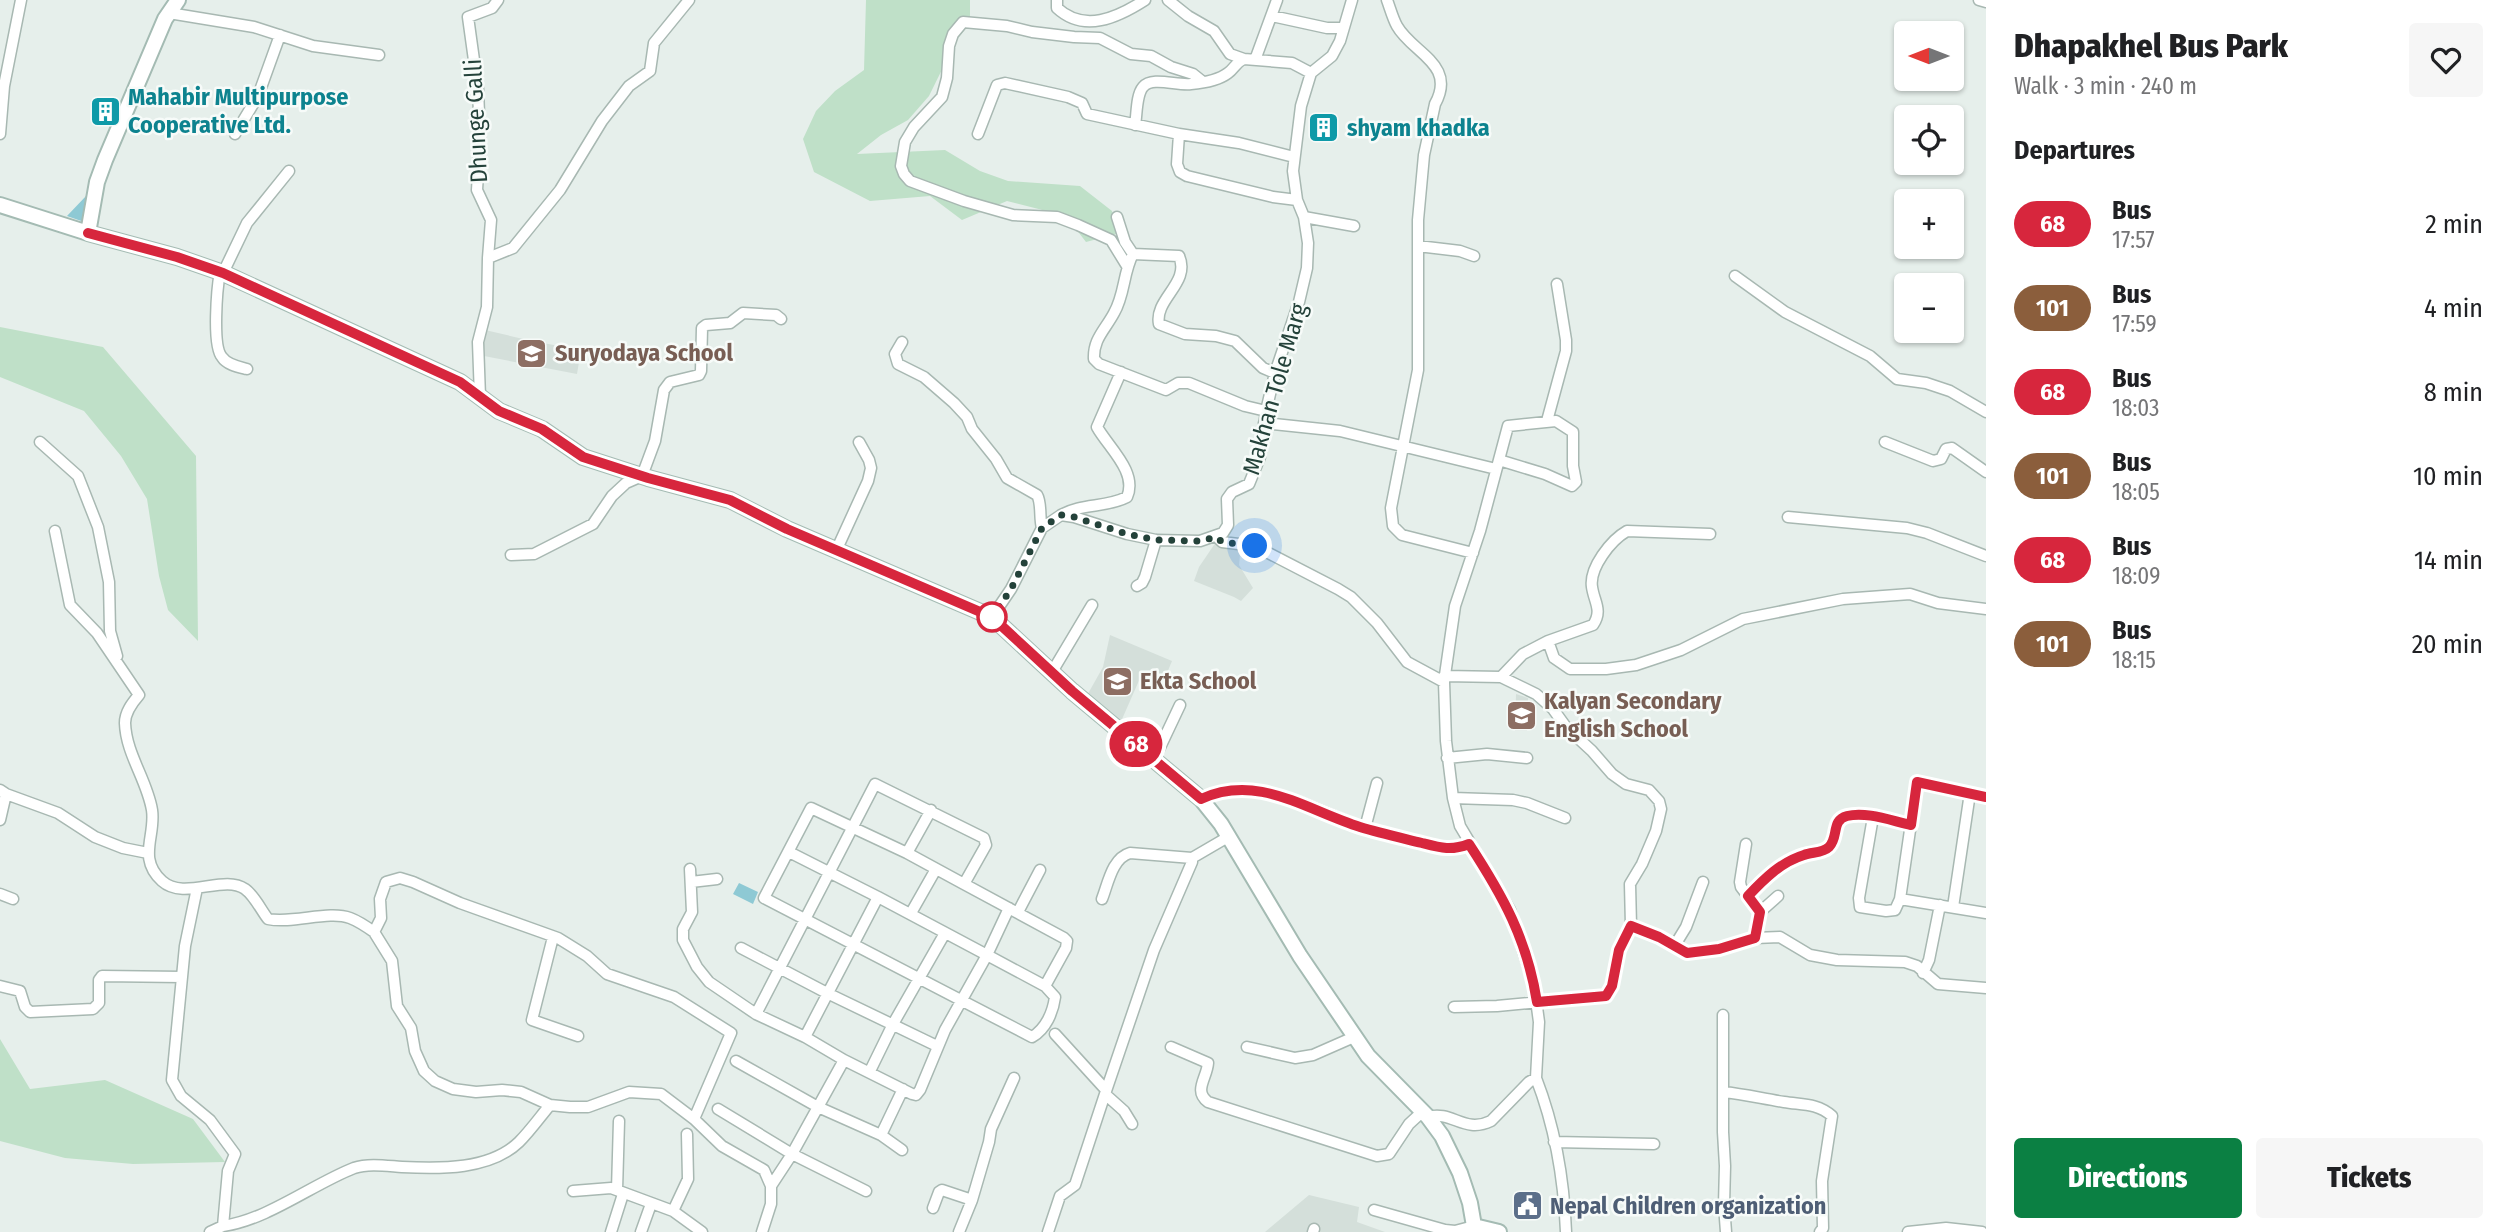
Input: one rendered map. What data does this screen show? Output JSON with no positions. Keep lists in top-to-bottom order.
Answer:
{
  "streets": {
    "street": ["Dhunge Galli", "Makhan Tole Marg"]
  },
  "places": {
    "building": ["Mahabir Multipurpose Cooperative Ltd.", "shyam khadka"],
    "school or university": ["Suryodaya School", "Ekta School", "Kalyan Secondary English School"],
    "public building": ["Nepal Children organization"]
  },
  "lines": ["bus line 68"],
  "north": "left",
  "page": {
    "on_map": "68",
    "heading": [
      ["Dhapakhel Bus Park", "Walk · 3 min · 240 m"],
      "Departures"
    ],
    "map_buttons": ["+", "−"],
    "list": [
      {
        "mark": "68",
        "name": "Bus",
        "note": "17:57",
        "value": "2 min"
      },
      {
        "mark": "101",
        "name": "Bus",
        "note": "17:59",
        "value": "4 min"
      },
      {
        "mark": "68",
        "name": "Bus",
        "note": "18:03",
        "value": "8 min"
      },
      {
        "mark": "101",
        "name": "Bus",
        "note": "18:05",
        "value": "10 min"
      },
      {
        "mark": "68",
        "name": "Bus",
        "note": "18:09",
        "value": "14 min"
      },
      {
        "mark": "101",
        "name": "Bus",
        "note": "18:15",
        "value": "20 min"
      }
    ],
    "buttons": ["Directions", "Tickets"]
  }
}
